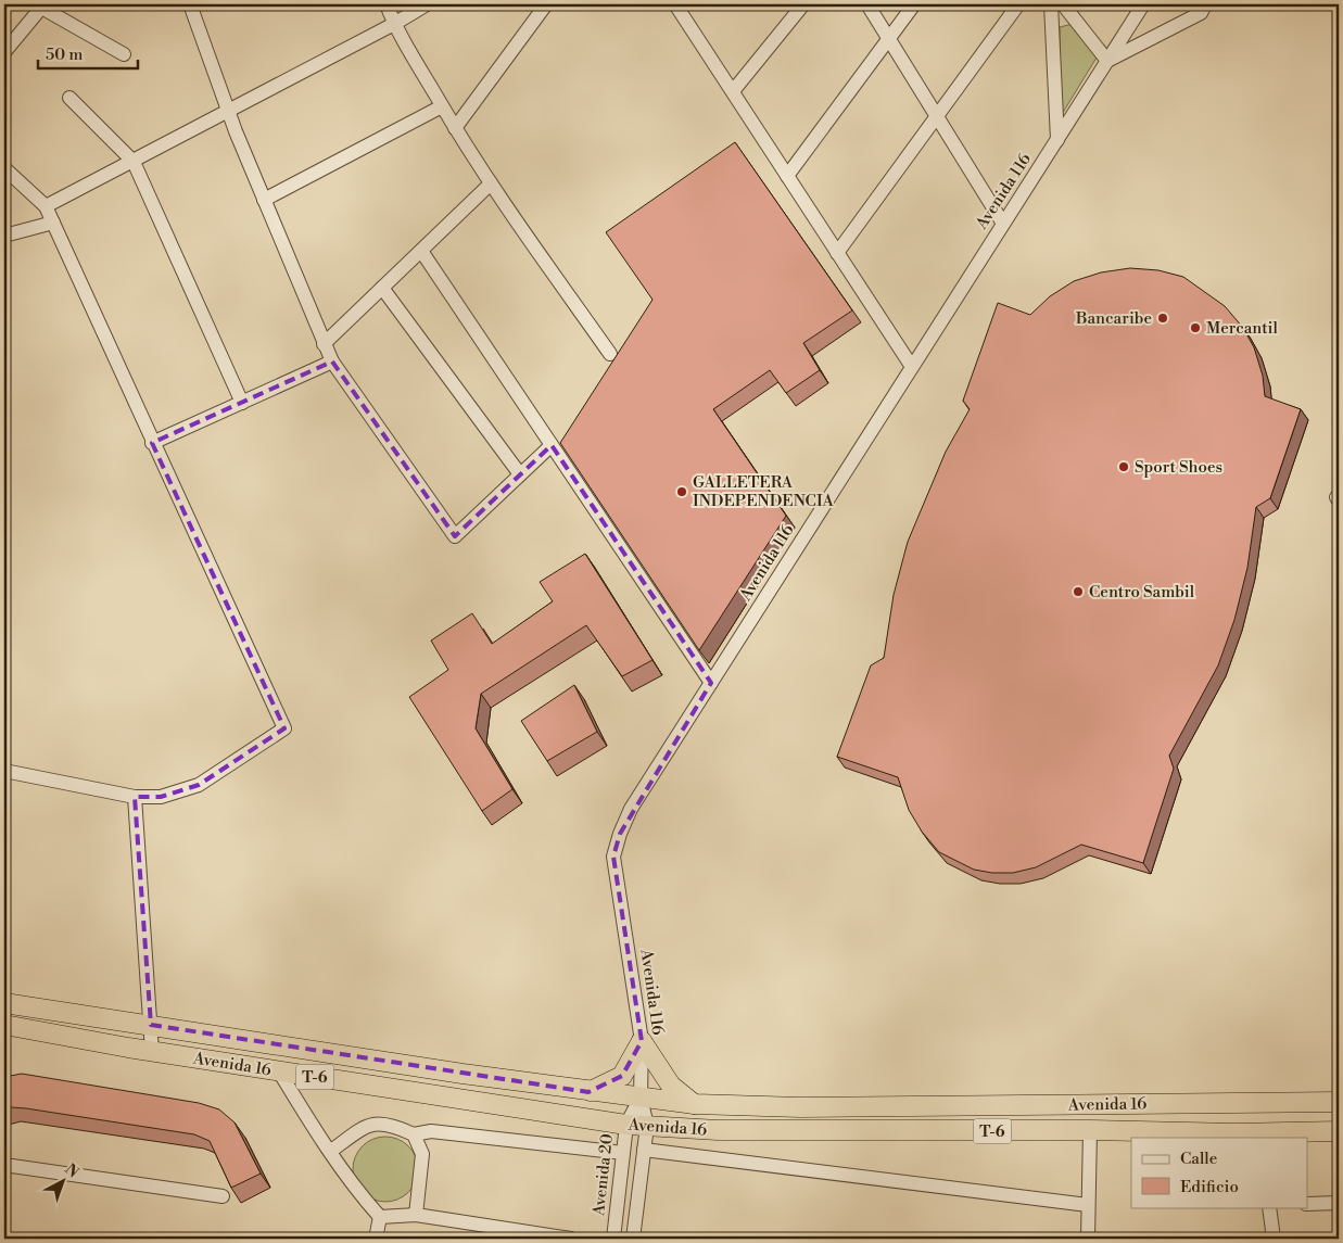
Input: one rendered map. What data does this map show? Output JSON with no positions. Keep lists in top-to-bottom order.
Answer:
{
  "streets": {
    "highway": ["Avenida 16", "T-6"],
    "street": ["Avenida 116", "Avenida 20"]
  },
  "crossings": [
    ["Avenida 116", "Avenida 16"],
    ["Avenida 116", "Avenida 20"],
    ["Avenida 16", "Avenida 20"]
  ],
  "places": [
    "Bancaribe",
    "Mercantil",
    "Sport Shoes",
    "GALLETERA INDEPENDENCIA",
    "Centro Sambil"
  ],
  "legend": ["Calle", "Edificio"],
  "scale_bar": "50 m",
  "north": "top right"
}
